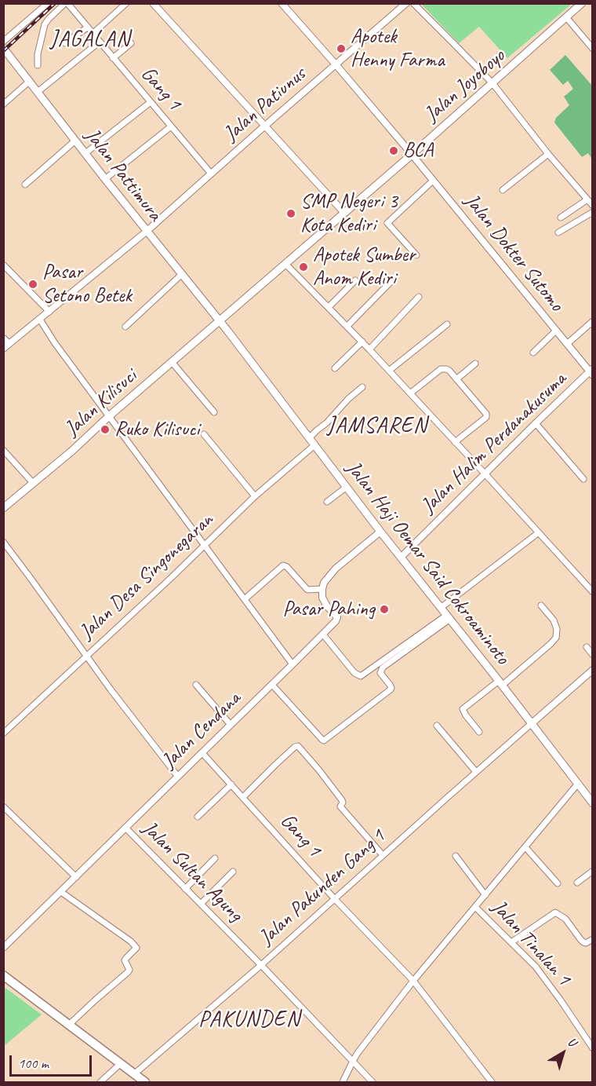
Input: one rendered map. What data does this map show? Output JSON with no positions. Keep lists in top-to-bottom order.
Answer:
{
  "streets": {
    "main road": [
      "Jalan Joyoboyo",
      "Jalan Pattimura",
      "Jalan Kilisuci",
      "Jalan Haji Oemar Said Cokroaminoto"
    ],
    "street": [
      "Gang 1",
      "Jalan Patiunus",
      "Jalan Dokter Sutomo",
      "Jalan Halim Perdanakusuma",
      "Jalan Desa Singonegaran",
      "Jalan Cendana",
      "Jalan Sultan Agung",
      "Jalan Pakunden Gang 1",
      "Jalan Tinalan 1"
    ]
  },
  "crossings": [
    ["Jalan Joyoboyo", "Jalan Pattimura"],
    ["Jalan Joyoboyo", "Jalan Dokter Sutomo"],
    ["Jalan Joyoboyo", "Jalan Kilisuci"],
    ["Jalan Joyoboyo", "Jalan Haji Oemar Said Cokroaminoto"],
    ["Gang 1", "Jalan Patiunus"],
    ["Gang 1", "Jalan Cendana"],
    ["Gang 1", "Jalan Pakunden Gang 1"],
    ["Jalan Patiunus", "Jalan Pattimura"],
    ["Jalan Patiunus", "Jalan Dokter Sutomo"],
    ["Jalan Pattimura", "Jalan Kilisuci"],
    ["Jalan Pattimura", "Jalan Haji Oemar Said Cokroaminoto"],
    ["Jalan Dokter Sutomo", "Jalan Halim Perdanakusuma"],
    ["Jalan Kilisuci", "Jalan Haji Oemar Said Cokroaminoto"],
    ["Jalan Halim Perdanakusuma", "Jalan Haji Oemar Said Cokroaminoto"],
    ["Jalan Haji Oemar Said Cokroaminoto", "Jalan Desa Singonegaran"],
    ["Jalan Haji Oemar Said Cokroaminoto", "Jalan Pakunden Gang 1"],
    ["Jalan Cendana", "Jalan Sultan Agung"],
    ["Jalan Sultan Agung", "Jalan Pakunden Gang 1"]
  ],
  "districts": ["JAGALAN", "JAMSAREN", "PAKUNDEN"],
  "places": [
    "Apotek Henny Farma",
    "BCA",
    "SMP Negeri 3 Kota Kediri",
    "Apotek Sumber Anom Kediri",
    "Pasar Setono Betek",
    "Ruko Kilisuci",
    "Pasar Pahing"
  ],
  "scale_bar": "100 m",
  "north": "top right"
}
